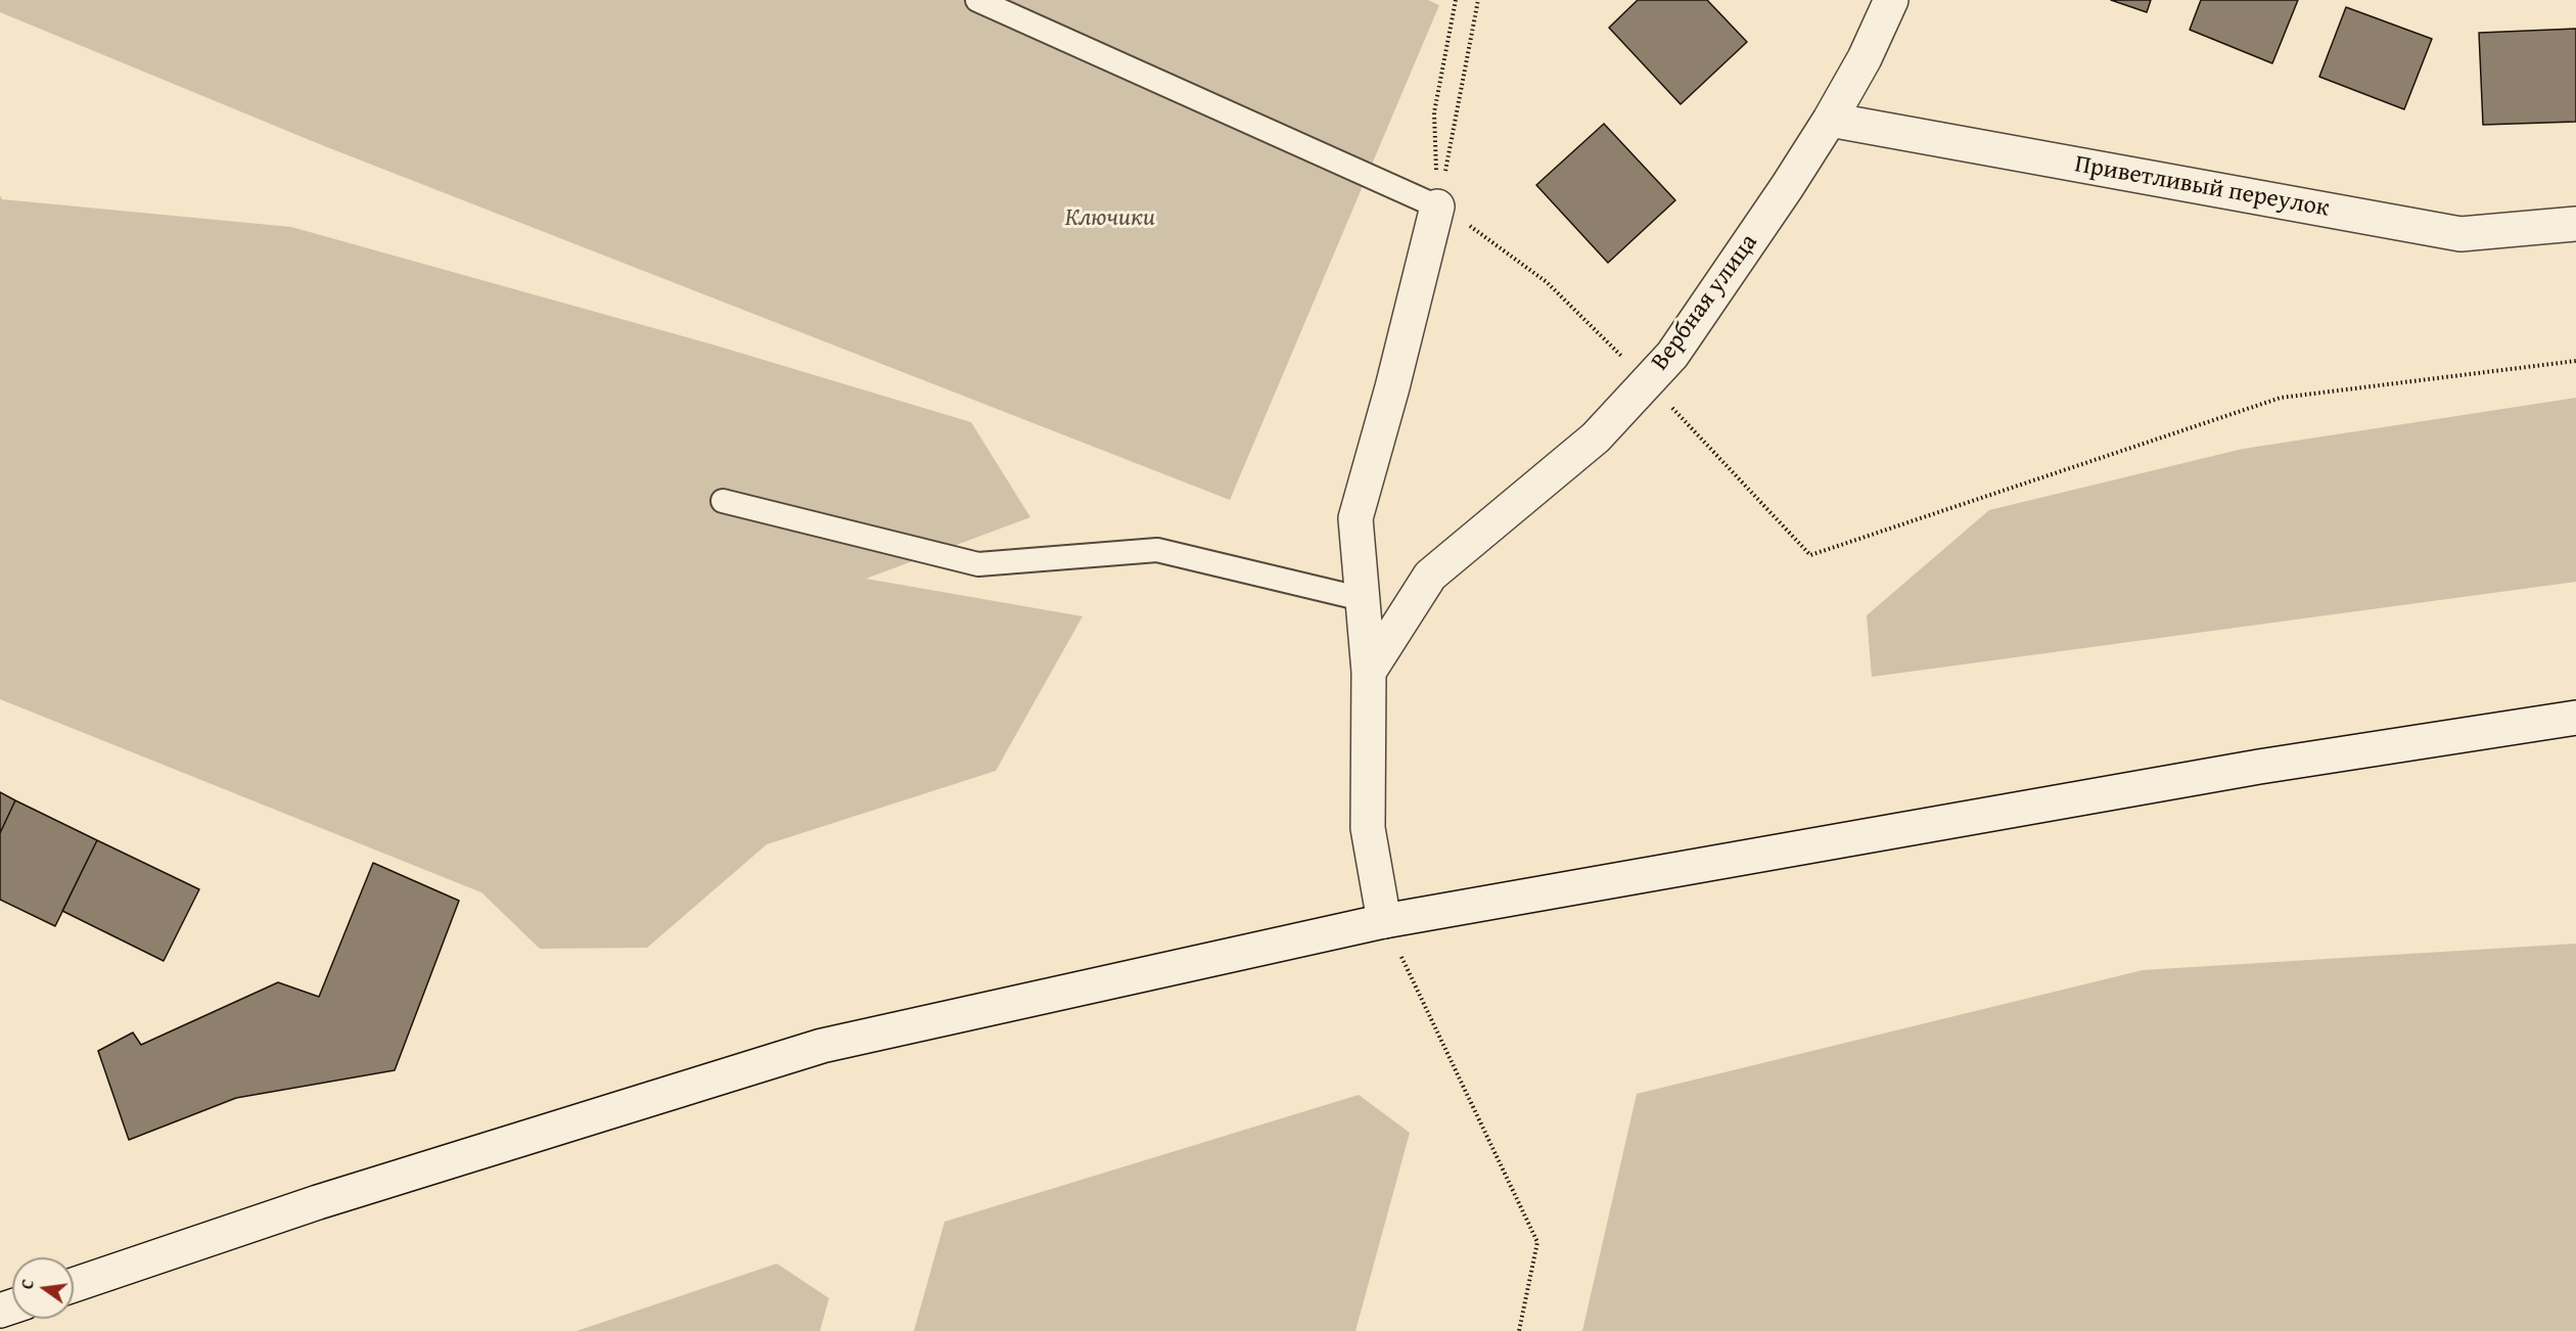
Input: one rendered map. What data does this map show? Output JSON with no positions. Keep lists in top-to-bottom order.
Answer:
{
  "streets": {
    "main road": ["Приветливый переулок", "Вербная улица"]
  },
  "crossings": [
    ["Приветливый переулок", "Вербная улица"]
  ],
  "parks": ["Ключики"],
  "north": "left"
}
